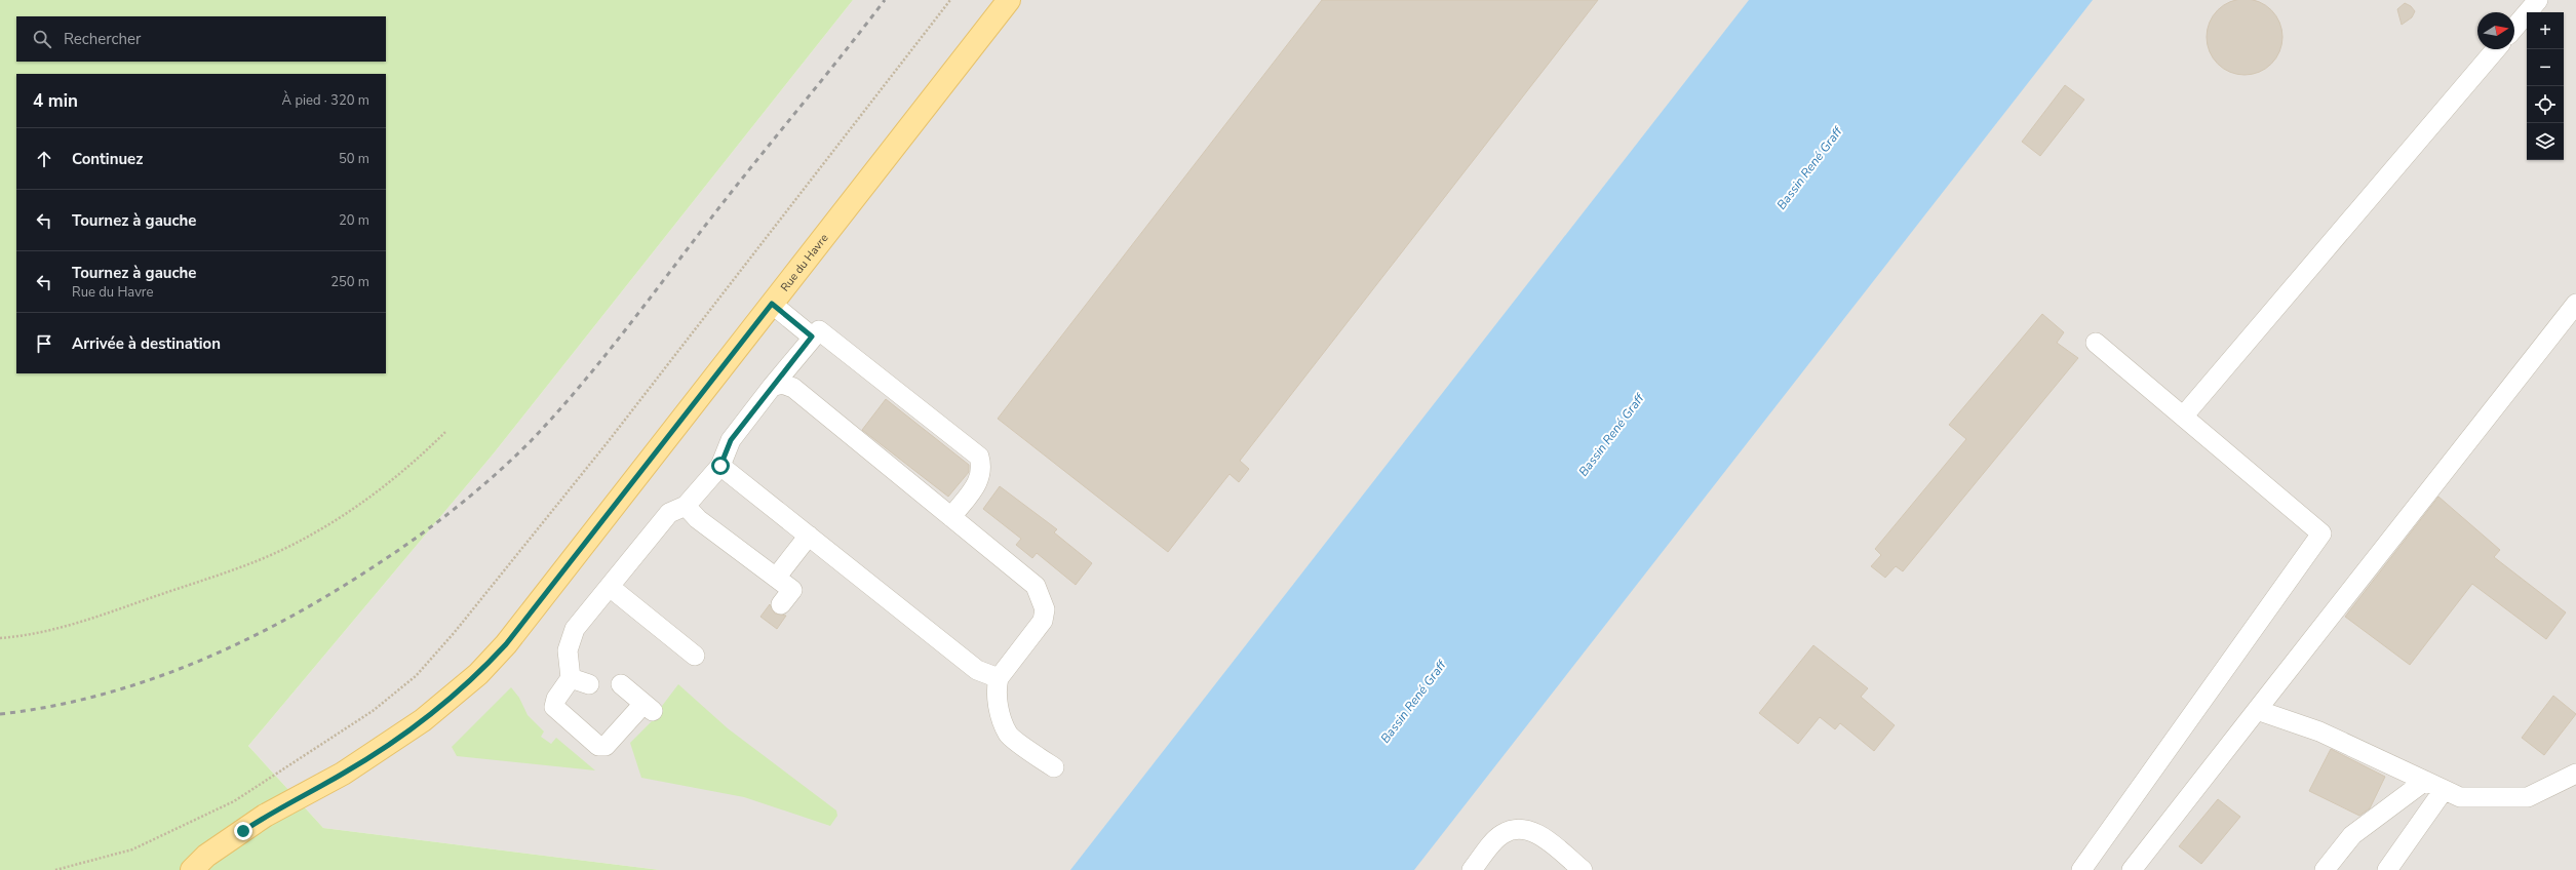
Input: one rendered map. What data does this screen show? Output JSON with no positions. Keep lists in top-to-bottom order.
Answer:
{
  "streets": {
    "main road": ["Rue du Havre"]
  },
  "water": ["Bassin René Graff"],
  "north": "right",
  "page": {
    "map_buttons": ["+", "−"],
    "search": "Rechercher",
    "heading": ["4 min", "À pied · 320 m"],
    "list": [
      ["Continuez", "50 m"],
      ["Tournez à gauche", "20 m"],
      ["Tournez à gauche", "Rue du Havre", "250 m"],
      "Arrivée à destination"
    ]
  }
}
